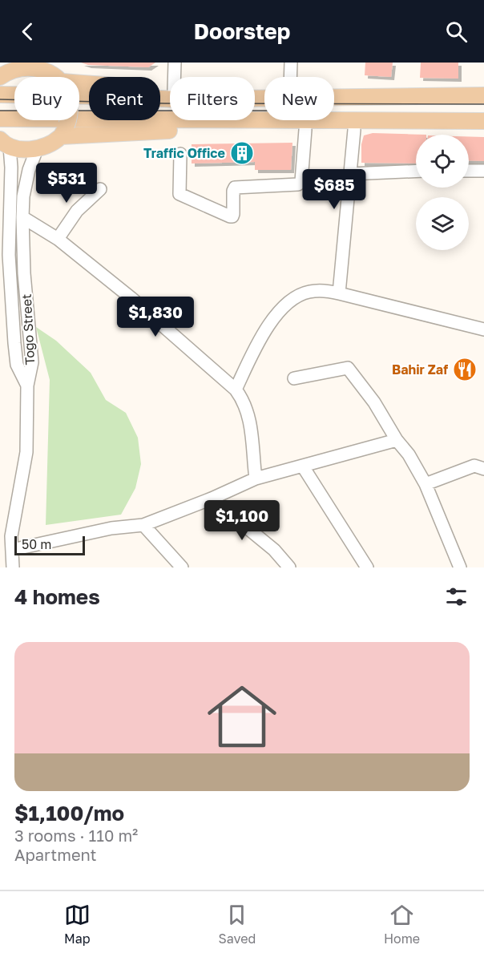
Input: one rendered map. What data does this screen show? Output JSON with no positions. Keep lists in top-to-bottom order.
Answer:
{
  "streets": {
    "street": ["Togo Street"]
  },
  "places": {
    "building": ["Traffic Office"],
    "restaurant": ["Bahir Zaf"]
  },
  "scale_bar": "50 m",
  "page": {
    "header": "Doorstep",
    "chip": [
      "Buy",
      "Rent",
      "Filters",
      "New"
    ],
    "price": [
      "$531",
      "$685",
      "$1,830",
      "$1,100"
    ],
    "scale": "50 m",
    "heading": "4 homes",
    "list": [
      {
        "name": "$1,100/mo",
        "note": "3 rooms · 110 m² · Apartment"
      }
    ],
    "tabs": ["Map", "Saved", "Home"]
  }
}
